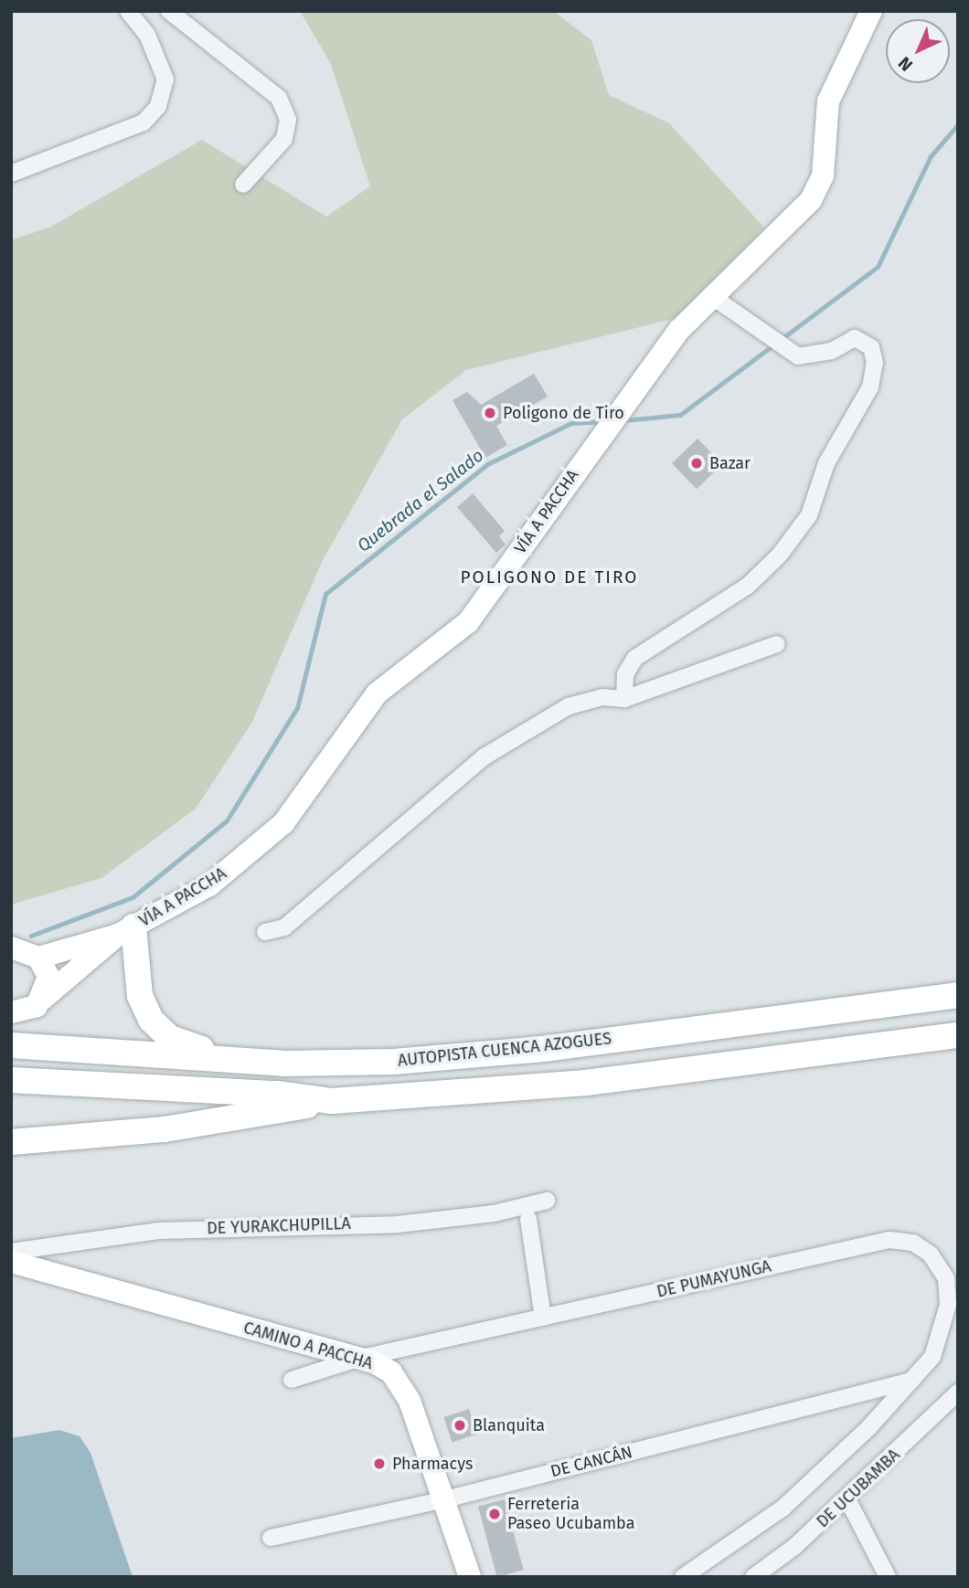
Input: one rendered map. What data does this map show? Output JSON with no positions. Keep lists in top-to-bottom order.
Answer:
{
  "streets": {
    "highway": ["AUTOPISTA CUENCA AZOGUES"],
    "main road": ["VÍA A PACCHA", "CAMINO A PACCHA"],
    "street": [
      "DE YURAKCHUPILLA",
      "DE PUMAYUNGA",
      "DE CANCÁN",
      "DE UCUBAMBA"
    ]
  },
  "crossings": [
    ["VÍA A PACCHA", "AUTOPISTA CUENCA AZOGUES"],
    ["DE PUMAYUNGA", "CAMINO A PACCHA"],
    ["DE PUMAYUNGA", "DE CANCÁN"],
    ["CAMINO A PACCHA", "DE CANCÁN"]
  ],
  "districts": ["POLIGONO DE TIRO"],
  "water": ["Quebrada el Salado"],
  "places": [
    "Poligono de Tiro",
    "Bazar",
    "Blanquita",
    "Pharmacys",
    "Ferreteria Paseo Ucubamba"
  ],
  "north": "bottom left"
}
